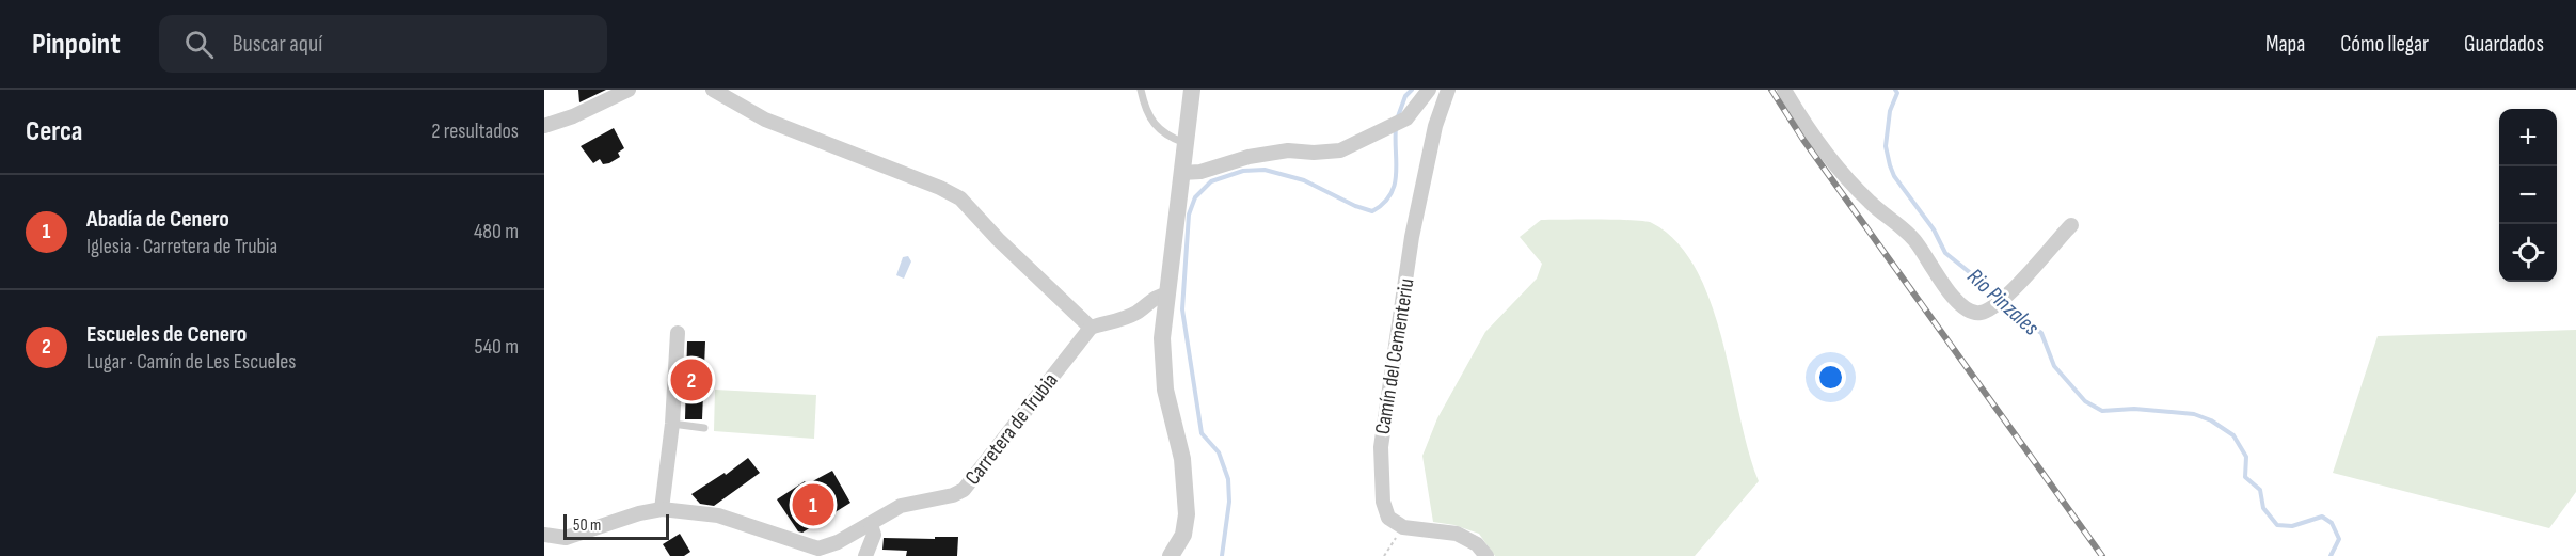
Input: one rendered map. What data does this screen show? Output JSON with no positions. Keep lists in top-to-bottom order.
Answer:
{
  "streets": {
    "street": ["Camín del Cementeriu", "Carretera de Trubia"]
  },
  "water": ["Rio Pinzales"],
  "scale_bar": "50 m",
  "page": {
    "header": "Pinpoint",
    "search": "Buscar aquí",
    "nav": ["Mapa", "Cómo llegar", "Guardados"],
    "heading": ["Cerca", "2 resultados"],
    "map_buttons": ["+", "−"],
    "list": [
      {
        "mark": "1",
        "name": "Abadía de Cenero",
        "note": "Iglesia · Carretera de Trubia",
        "value": "480 m"
      },
      {
        "mark": "2",
        "name": "Escueles de Cenero",
        "note": "Lugar · Camín de Les Escueles",
        "value": "540 m"
      }
    ],
    "pins": ["2", "1"],
    "scale": "50 m"
  }
}
